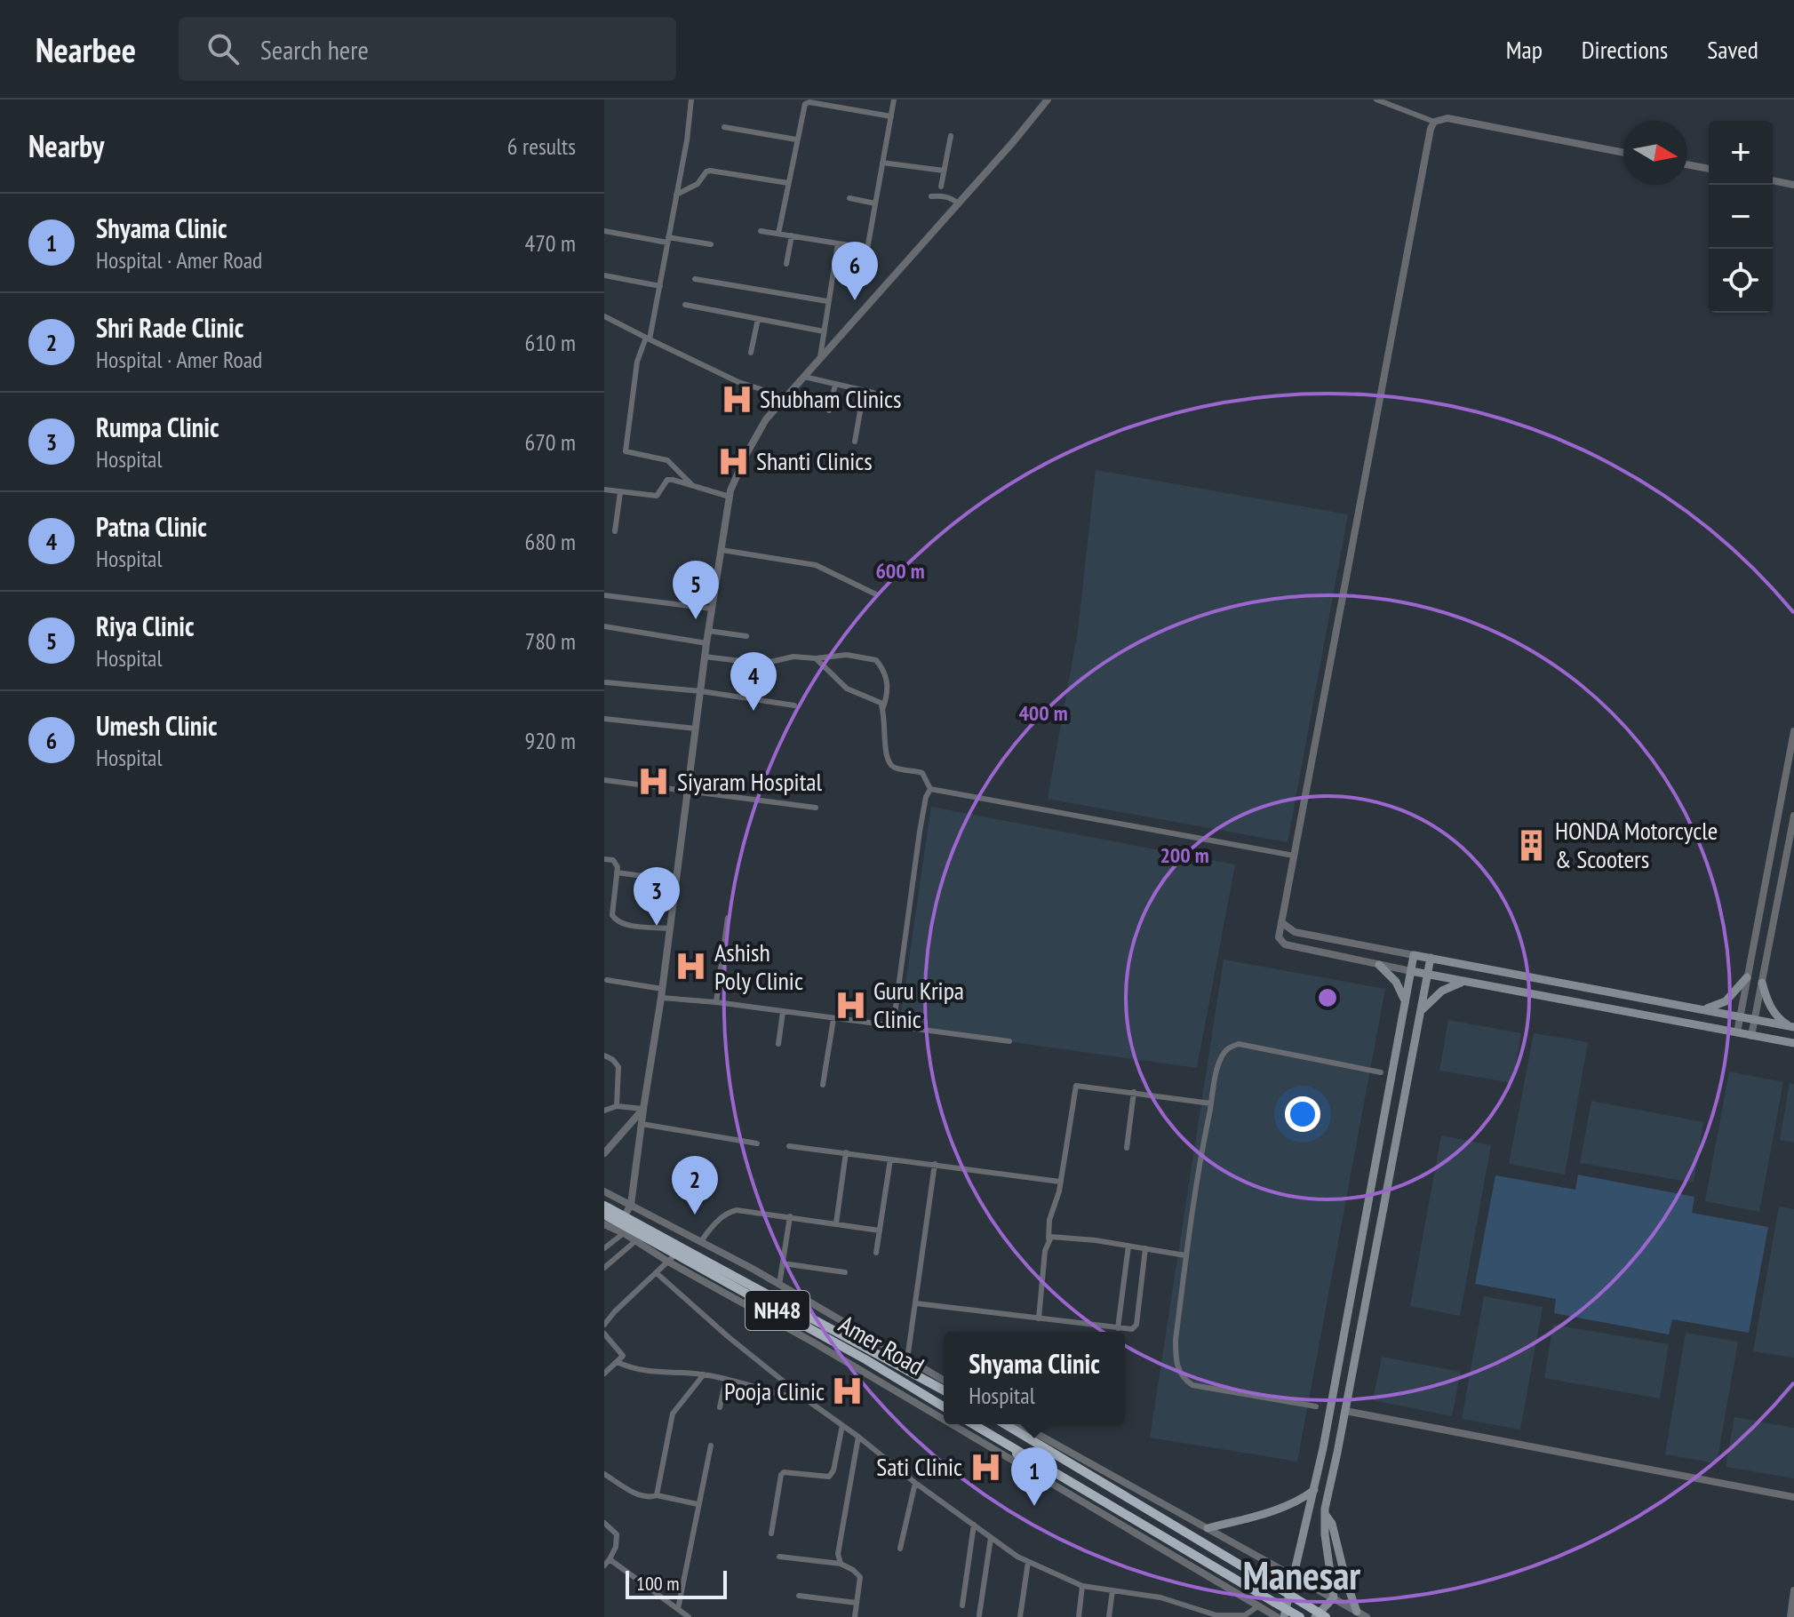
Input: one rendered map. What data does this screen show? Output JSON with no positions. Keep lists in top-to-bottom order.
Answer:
{
  "streets": {
    "highway": ["NH48", "Amer Road"]
  },
  "districts": ["Manesar"],
  "places": {
    "hospital": [
      "Shubham Clinics",
      "Shanti Clinics",
      "Siyaram Hospital",
      "Ashish Poly Clinic",
      "Guru Kripa Clinic",
      "Pooja Clinic",
      "Sati Clinic"
    ],
    "building": ["HONDA Motorcycle & Scooters"]
  },
  "scale_bar": "100 m",
  "north": "right",
  "page": {
    "header": "Nearbee",
    "search": "Search here",
    "nav": ["Map", "Directions", "Saved"],
    "heading": ["Nearby", "6 results"],
    "map_buttons": ["+", "−"],
    "list": [
      {
        "mark": "1",
        "name": "Shyama Clinic",
        "note": "Hospital · Amer Road",
        "value": "470 m"
      },
      {
        "mark": "2",
        "name": "Shri Rade Clinic",
        "note": "Hospital · Amer Road",
        "value": "610 m"
      },
      {
        "mark": "3",
        "name": "Rumpa Clinic",
        "note": "Hospital",
        "value": "670 m"
      },
      {
        "mark": "4",
        "name": "Patna Clinic",
        "note": "Hospital",
        "value": "680 m"
      },
      {
        "mark": "5",
        "name": "Riya Clinic",
        "note": "Hospital",
        "value": "780 m"
      },
      {
        "mark": "6",
        "name": "Umesh Clinic",
        "note": "Hospital",
        "value": "920 m"
      }
    ],
    "pins": [
      "6",
      "5",
      "4",
      "3",
      "2",
      "1"
    ],
    "popup": ["Shyama Clinic", "Hospital"],
    "scale": "100 m"
  },
  "rings": ["600 m", "400 m", "200 m"]
}
